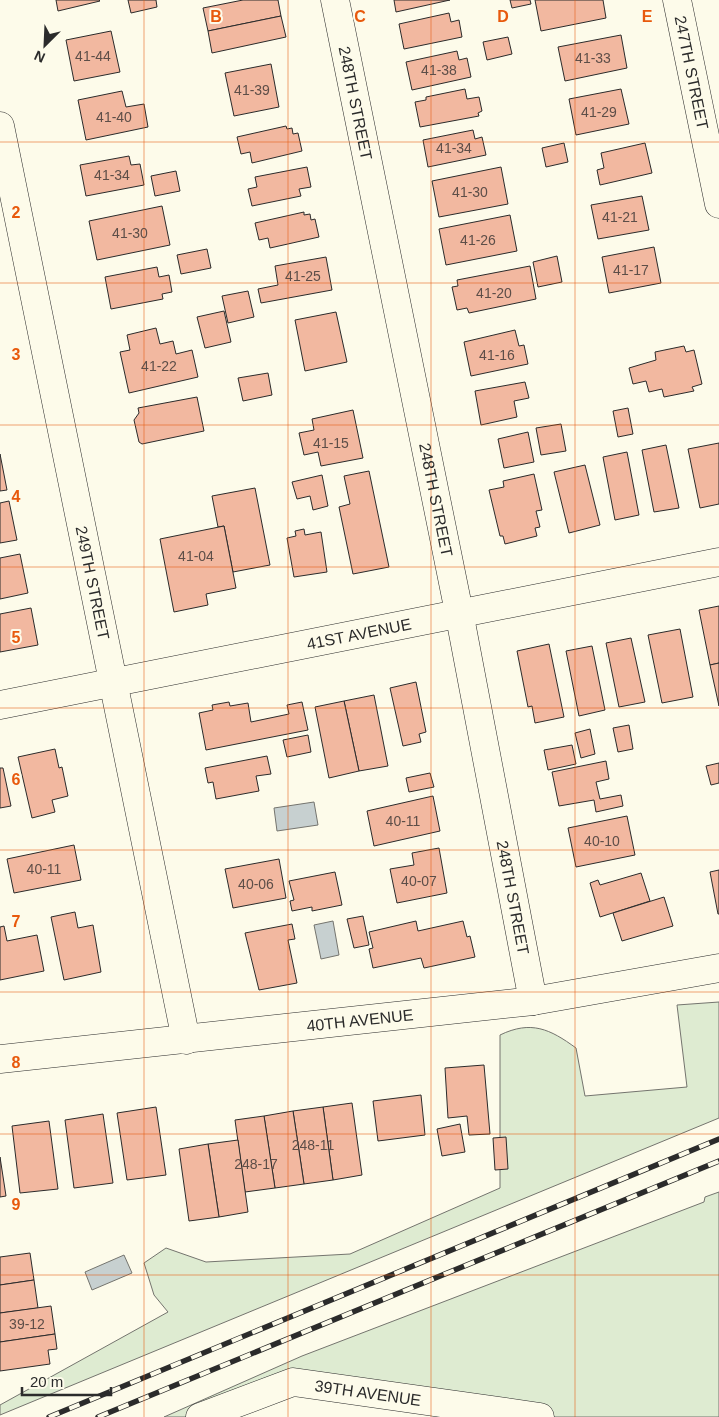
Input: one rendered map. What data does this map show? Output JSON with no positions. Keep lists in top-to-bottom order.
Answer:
{
  "streets": {
    "street": [
      "247TH STREET",
      "248TH STREET",
      "249TH STREET",
      "41ST AVENUE",
      "40TH AVENUE",
      "39TH AVENUE"
    ]
  },
  "crossings": [
    ["248TH STREET", "41ST AVENUE"],
    ["248TH STREET", "40TH AVENUE"],
    ["249TH STREET", "41ST AVENUE"],
    ["249TH STREET", "40TH AVENUE"]
  ],
  "house_numbers": [
    "41-44",
    "41-33",
    "41-38",
    "41-39",
    "41-29",
    "41-40",
    "41-34",
    "41-34",
    "41-30",
    "41-21",
    "41-30",
    "41-26",
    "41-17",
    "41-25",
    "41-20",
    "41-16",
    "41-22",
    "41-15",
    "41-04",
    "40-11",
    "40-10",
    "40-11",
    "40-07",
    "40-06",
    "248-11",
    "248-17",
    "39-12"
  ],
  "scale_bar": "20 m",
  "north": "bottom left",
  "grid": {
    "columns": [
      "B",
      "C",
      "D",
      "E"
    ],
    "rows": [
      "2",
      "3",
      "4",
      "5",
      "6",
      "7",
      "8",
      "9"
    ]
  }
}
